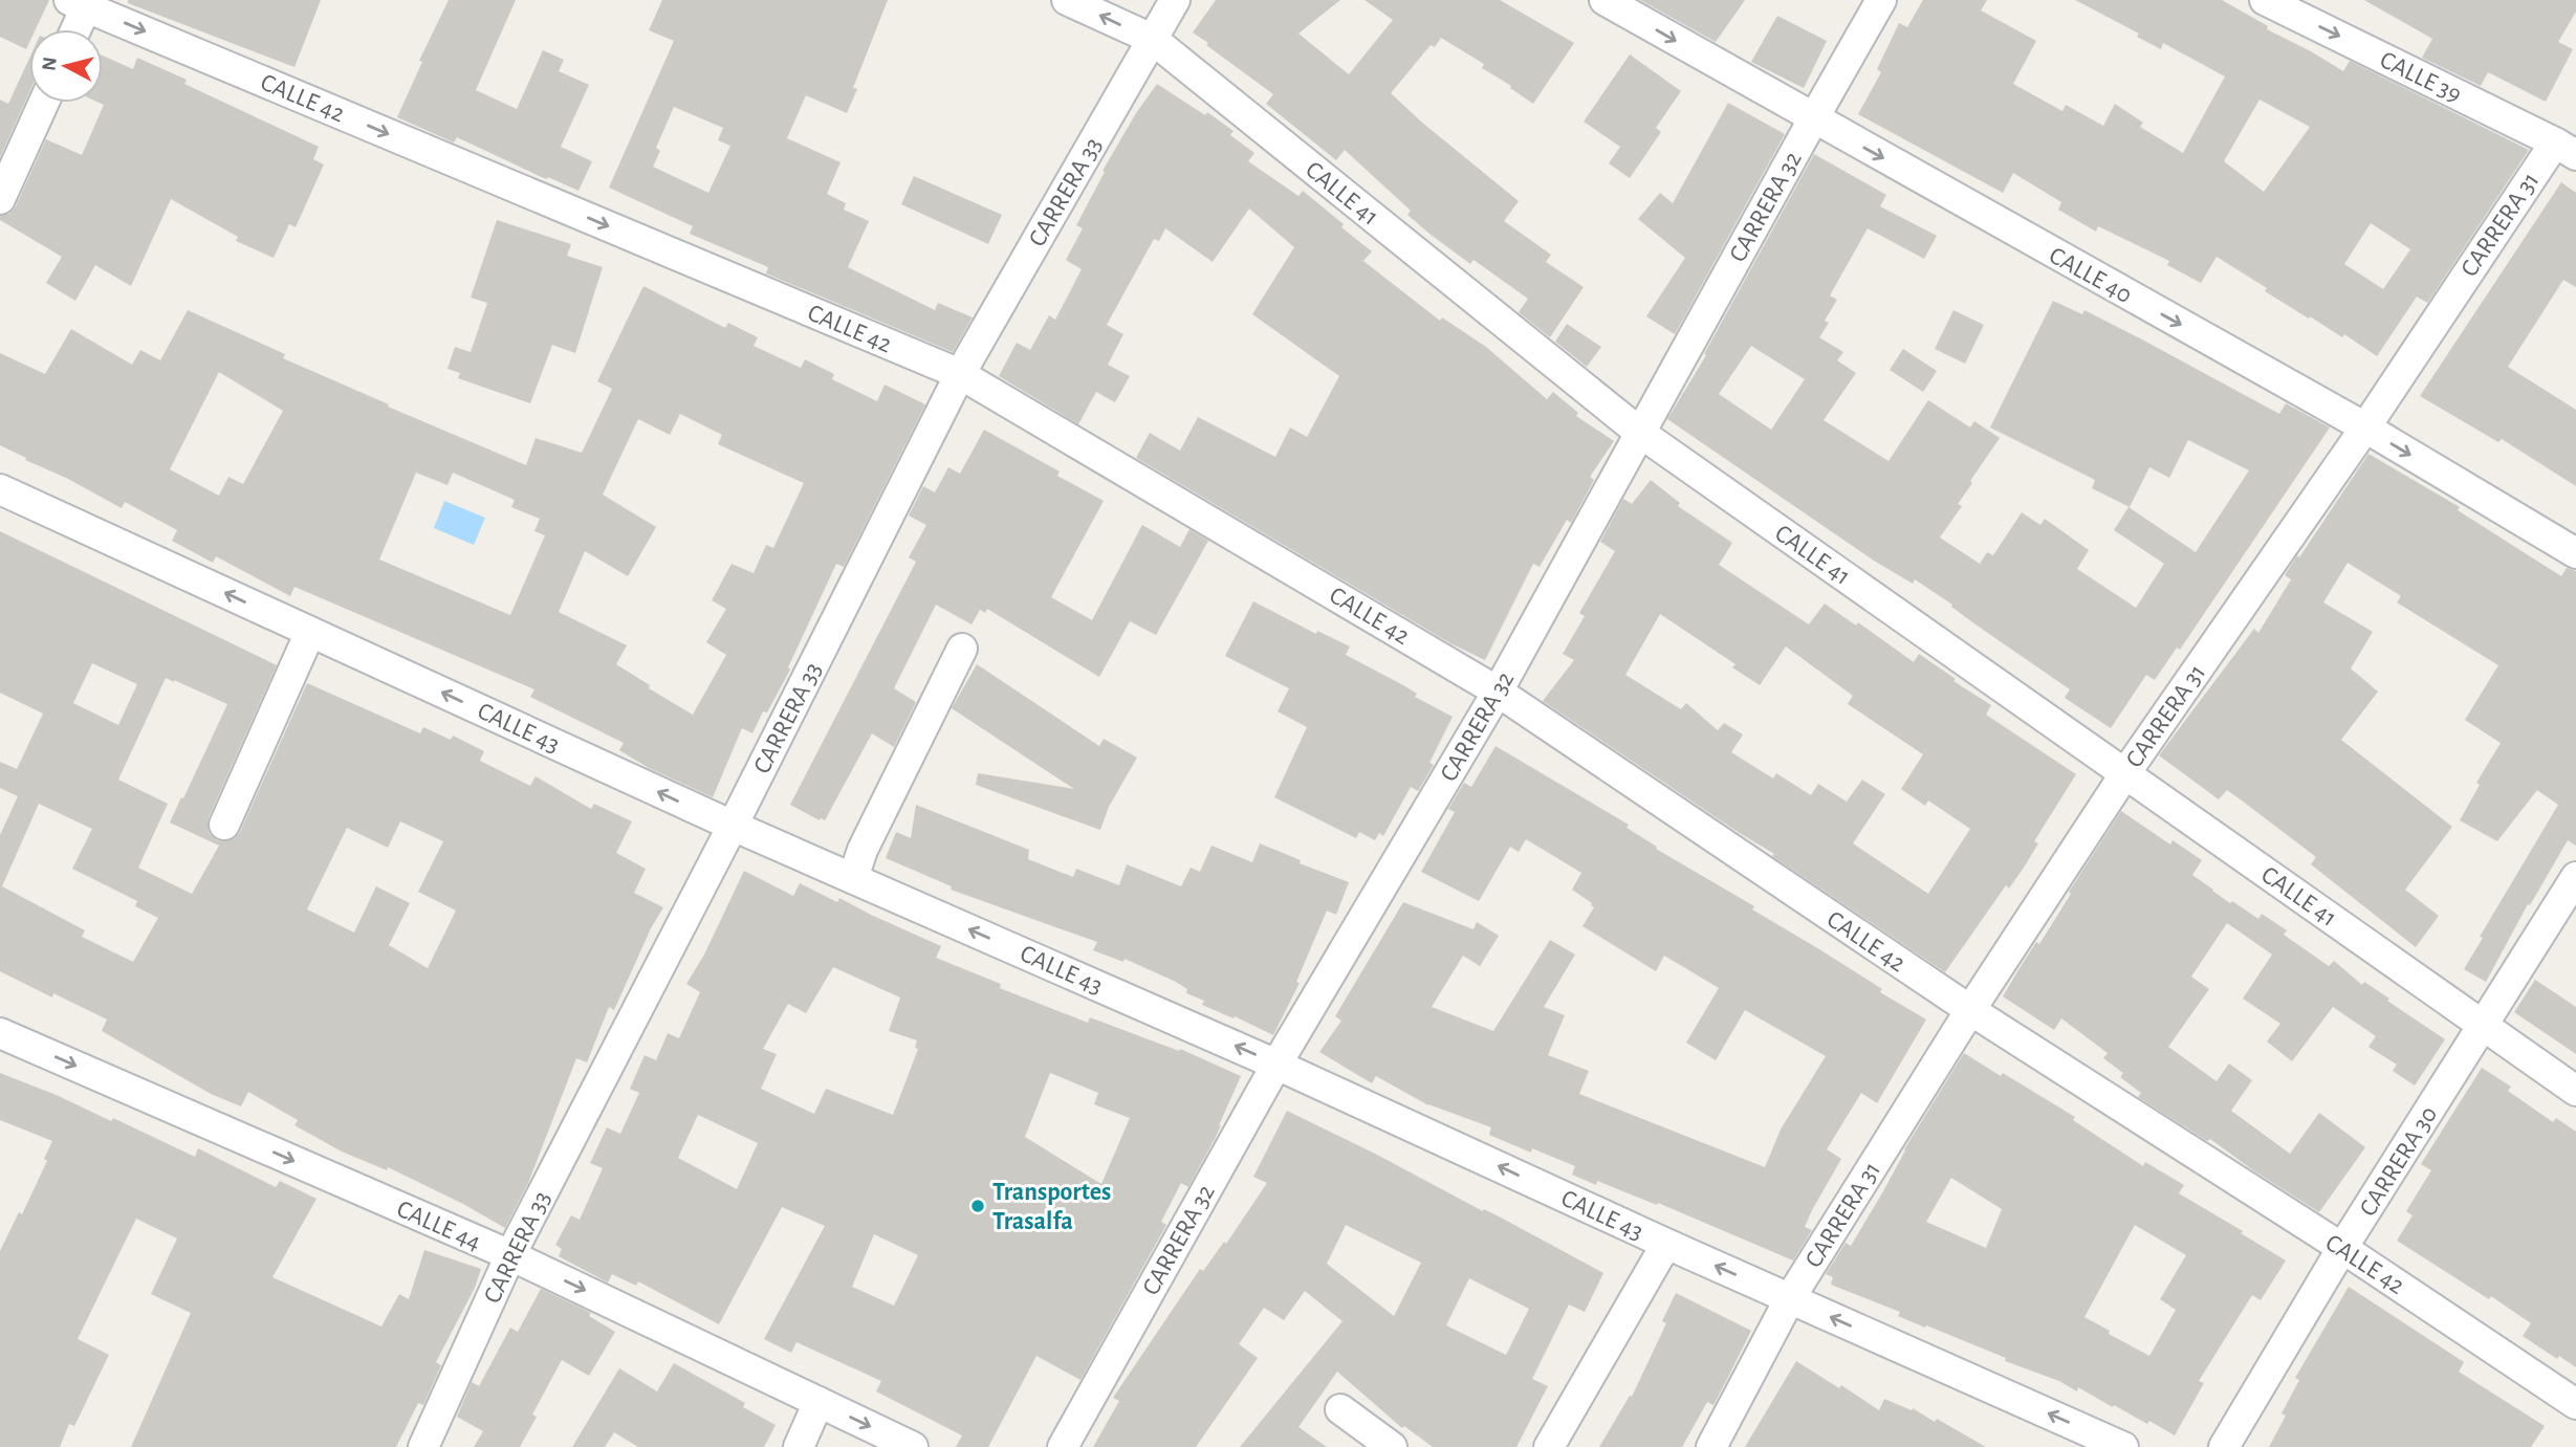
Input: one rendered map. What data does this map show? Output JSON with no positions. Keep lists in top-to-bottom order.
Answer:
{
  "streets": {
    "street": [
      "CALLE 39",
      "CALLE 42",
      "CARRERA 33",
      "CALLE 41",
      "CARRERA 32",
      "CARRERA 31",
      "CALLE 40",
      "CALLE 43",
      "CARRERA 30",
      "CALLE 44"
    ]
  },
  "crossings": [
    ["CALLE 39", "CARRERA 31"],
    ["CALLE 42", "CARRERA 33"],
    ["CALLE 42", "CARRERA 32"],
    ["CALLE 42", "CARRERA 31"],
    ["CALLE 42", "CARRERA 30"],
    ["CARRERA 33", "CALLE 41"],
    ["CARRERA 33", "CALLE 43"],
    ["CARRERA 33", "CALLE 44"],
    ["CALLE 41", "CARRERA 32"],
    ["CALLE 41", "CARRERA 31"],
    ["CALLE 41", "CARRERA 30"],
    ["CARRERA 32", "CALLE 40"],
    ["CARRERA 32", "CALLE 43"],
    ["CARRERA 31", "CALLE 40"],
    ["CARRERA 31", "CALLE 43"]
  ],
  "one_way": [
    "CALLE 39",
    "CALLE 40",
    "CALLE 43",
    "CALLE 44"
  ],
  "places": ["Transportes Trasalfa"],
  "north": "left"
}
